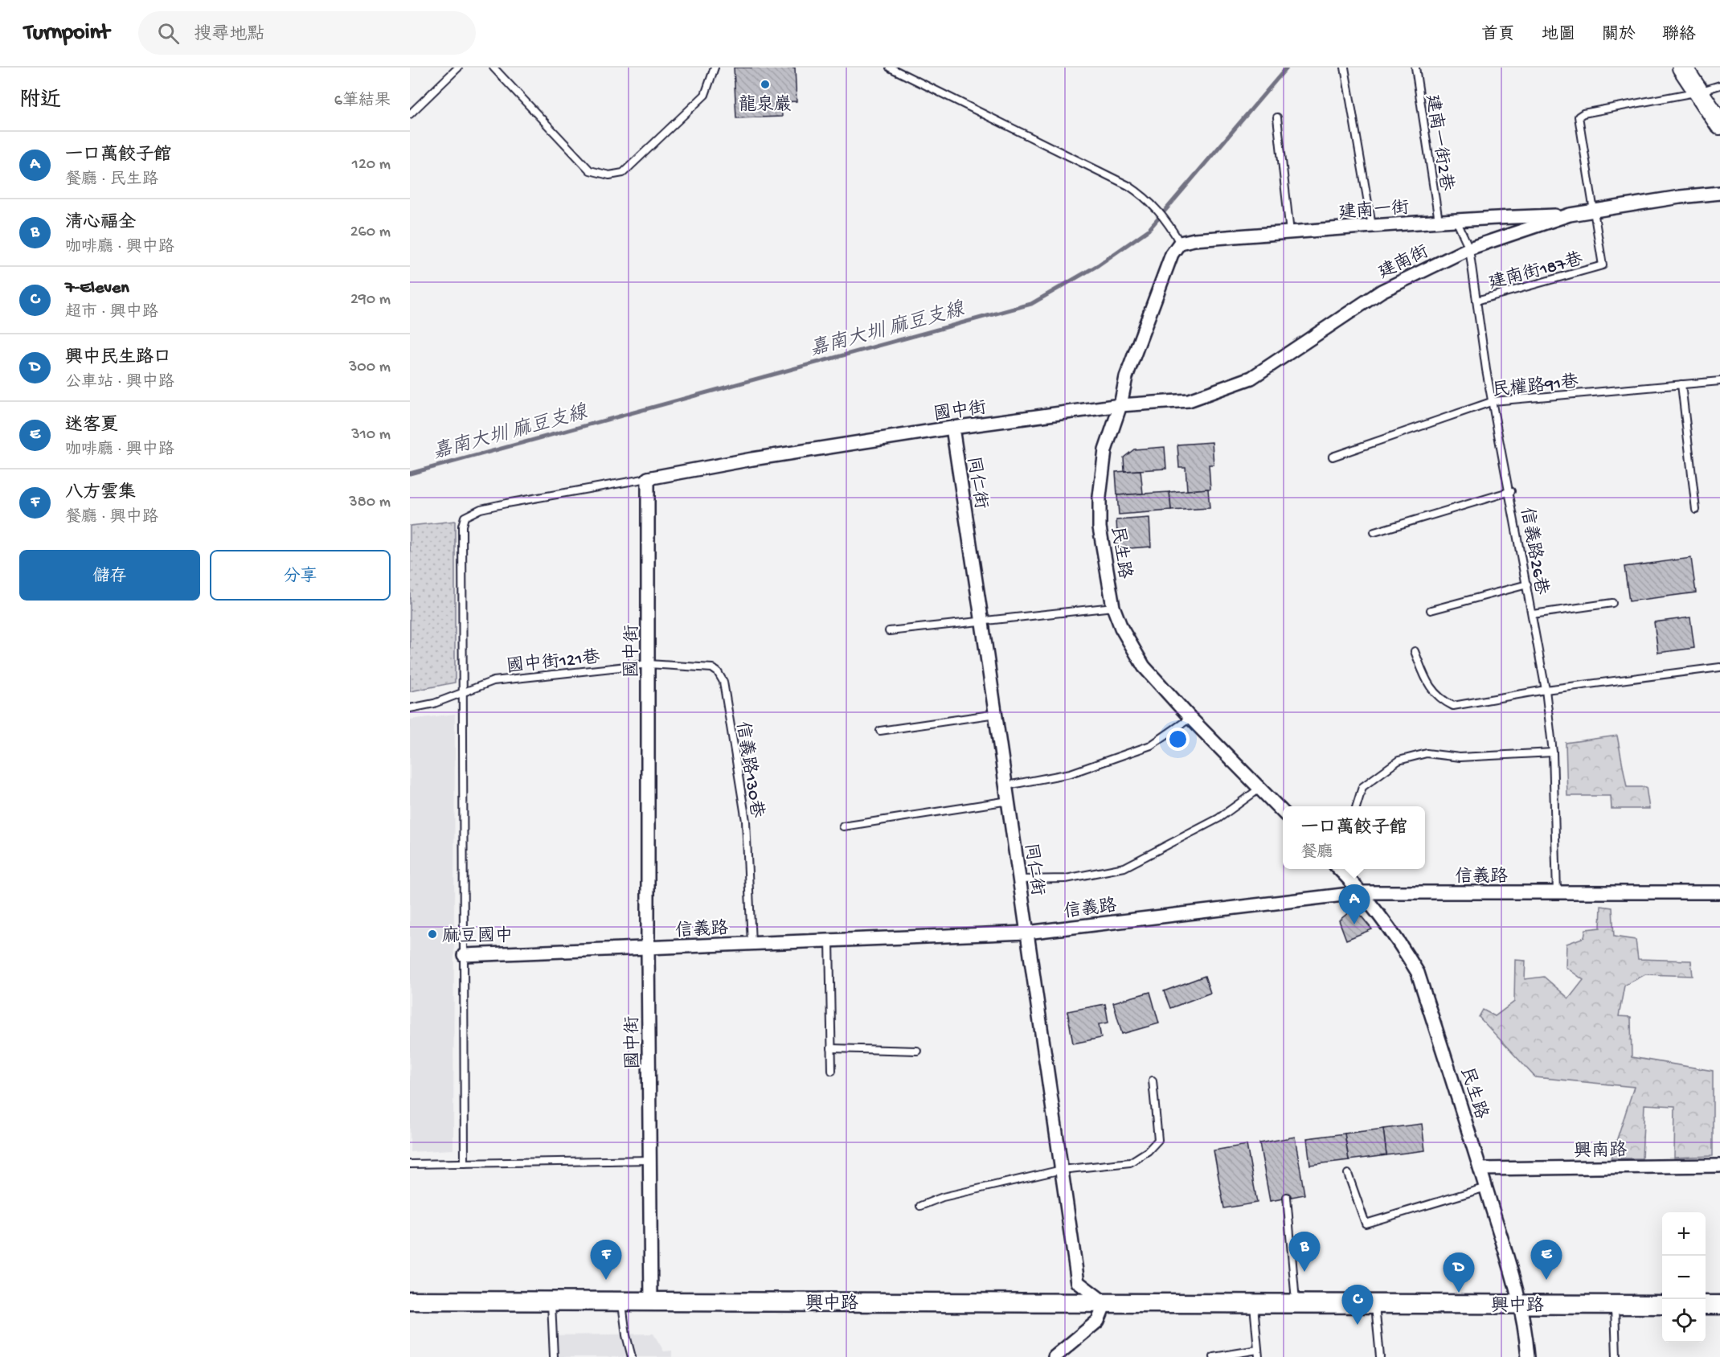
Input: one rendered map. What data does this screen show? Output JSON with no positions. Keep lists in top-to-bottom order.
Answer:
{
  "streets": {
    "main road": ["興中路"],
    "street": [
      "建南一街",
      "建南街",
      "國中街",
      "同仁街",
      "民生路",
      "信義路",
      "興南路"
    ],
    "lane": [
      "建南一街2巷",
      "建南街187巷",
      "民權路91巷",
      "信義路26巷",
      "國中街121巷",
      "信義路130巷"
    ]
  },
  "crossings": [
    ["建南一街2巷", "建南一街"],
    ["建南一街", "建南街"],
    ["建南一街", "信義路26巷"],
    ["建南一街", "民生路"],
    ["建南街", "建南街187巷"],
    ["建南街", "國中街"],
    ["建南街", "信義路26巷"],
    ["建南街", "民生路"],
    ["建南街187巷", "信義路26巷"],
    ["民權路91巷", "信義路26巷"],
    ["國中街", "同仁街"],
    ["國中街", "民生路"],
    ["國中街", "國中街121巷"],
    ["國中街", "信義路130巷"],
    ["國中街", "信義路"],
    ["國中街", "興中路"],
    ["同仁街", "信義路"],
    ["同仁街", "興中路"],
    ["信義路26巷", "信義路"],
    ["民生路", "信義路"],
    ["民生路", "興南路"],
    ["民生路", "興中路"],
    ["國中街121巷", "信義路130巷"],
    ["信義路130巷", "信義路"]
  ],
  "water": ["嘉南大圳 麻豆支線"],
  "places": ["龍泉巖", "麻豆國中"],
  "page": {
    "header": "Turnpoint",
    "search": "搜尋地點",
    "nav": [
      "首頁",
      "地圖",
      "關於",
      "聯絡"
    ],
    "heading": ["附近", "6筆結果"],
    "list": [
      {
        "mark": "A",
        "name": "一口萬餃子館",
        "note": "餐廳 · 民生路",
        "value": "120 m"
      },
      {
        "mark": "B",
        "name": "清心福全",
        "note": "咖啡廳 · 興中路",
        "value": "260 m"
      },
      {
        "mark": "C",
        "name": "7-Eleven",
        "note": "超市 · 興中路",
        "value": "290 m"
      },
      {
        "mark": "D",
        "name": "興中民生路口",
        "note": "公車站 · 興中路",
        "value": "300 m"
      },
      {
        "mark": "E",
        "name": "迷客夏",
        "note": "咖啡廳 · 興中路",
        "value": "310 m"
      },
      {
        "mark": "F",
        "name": "八方雲集",
        "note": "餐廳 · 興中路",
        "value": "380 m"
      }
    ],
    "buttons": ["儲存", "分享"],
    "popup": ["一口萬餃子館", "餐廳"],
    "pins": [
      "A",
      "B",
      "E",
      "F",
      "D",
      "C"
    ],
    "map_buttons": ["+", "−"]
  }
}
